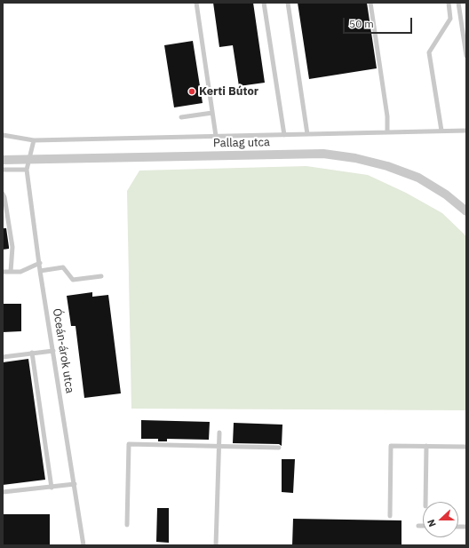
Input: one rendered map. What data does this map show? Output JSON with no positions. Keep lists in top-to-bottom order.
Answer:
{
  "streets": {
    "street": ["Pallag utca"],
    "lane": ["Óceán-árok utca"]
  },
  "crossings": [
    ["Pallag utca", "Óceán-árok utca"]
  ],
  "places": ["Kerti Bútor"],
  "scale_bar": "50 m",
  "north": "left"
}
